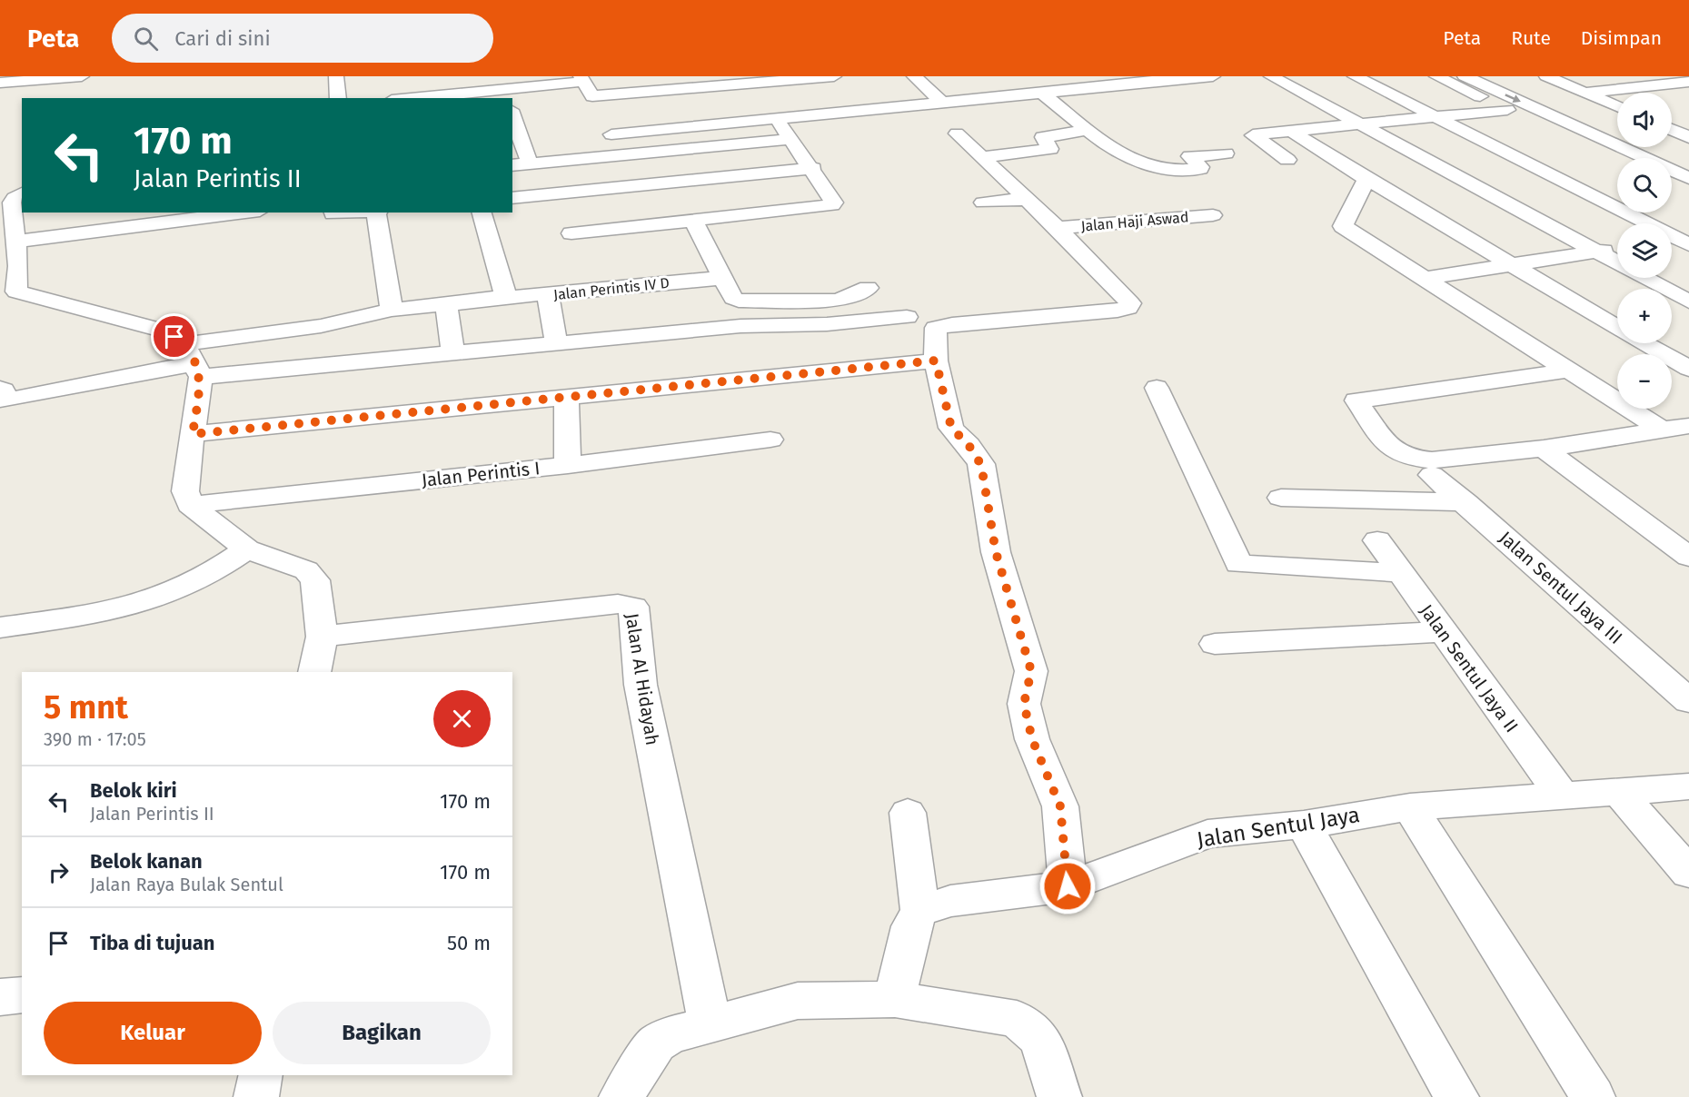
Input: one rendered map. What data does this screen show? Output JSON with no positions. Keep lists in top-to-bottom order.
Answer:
{
  "streets": {
    "street": [
      "Jalan Haji Aswad",
      "Jalan Perintis IV D",
      "Jalan Perintis I",
      "Jalan Sentul Jaya III",
      "Jalan Sentul Jaya II",
      "Jalan Al Hidayah",
      "Jalan Sentul Jaya"
    ]
  },
  "crossings": [
    ["Jalan Sentul Jaya II", "Jalan Sentul Jaya"]
  ],
  "page": {
    "header": "Peta",
    "search": "Cari di sini",
    "nav": ["Peta", "Rute", "Disimpan"],
    "map_buttons": ["+", "−"],
    "turn": ["170 m", "Jalan Perintis II"],
    "heading": ["5 mnt", "390 m · 17:05"],
    "list": [
      {
        "name": "Belok kiri",
        "note": "Jalan Perintis II",
        "value": "170 m"
      },
      {
        "name": "Belok kanan",
        "note": "Jalan Raya Bulak Sentul",
        "value": "170 m"
      },
      {
        "name": "Tiba di tujuan",
        "value": "50 m"
      }
    ],
    "buttons": ["Keluar", "Bagikan"]
  }
}
